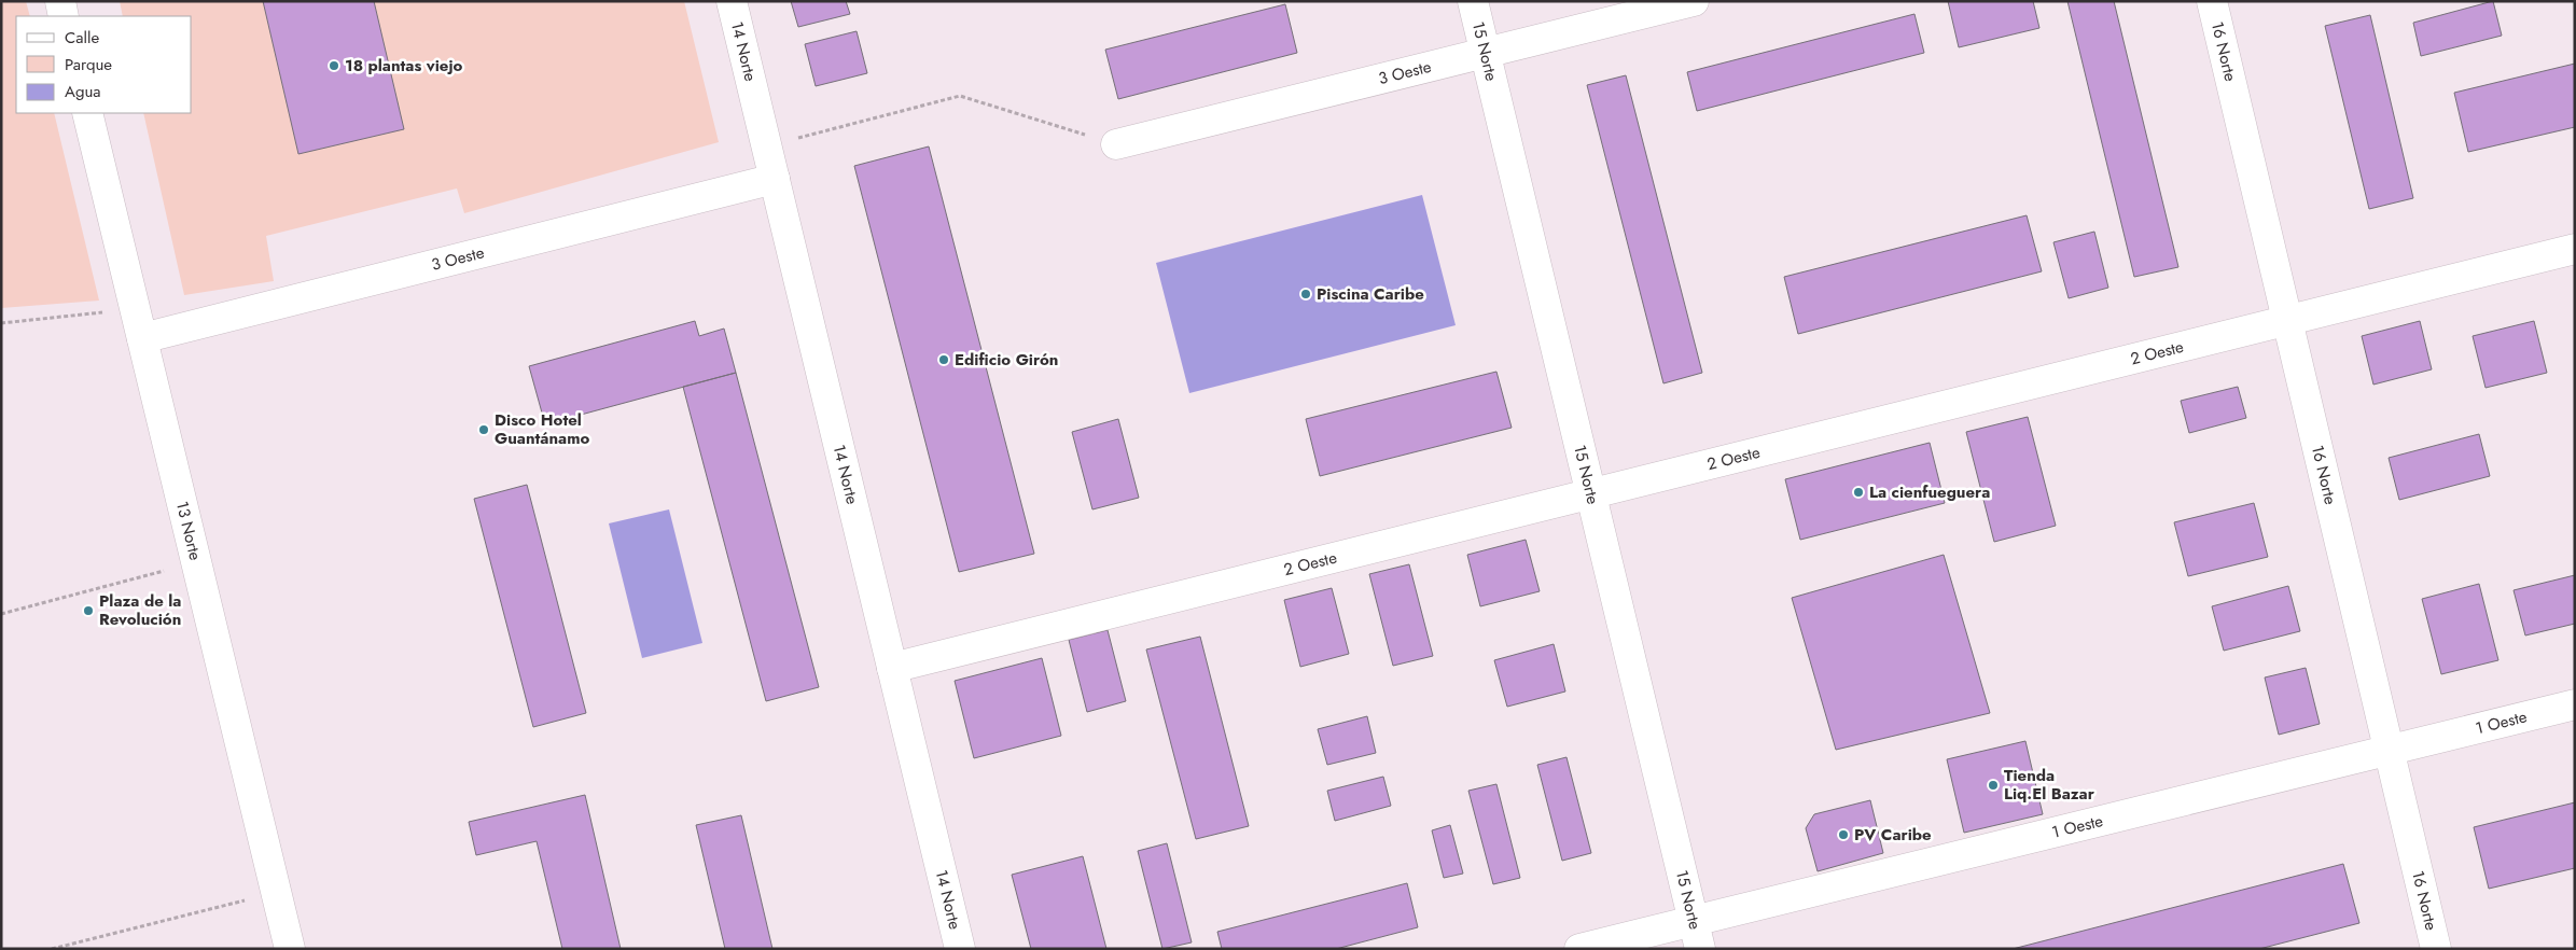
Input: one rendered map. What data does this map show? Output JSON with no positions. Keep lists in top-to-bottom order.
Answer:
{
  "streets": {
    "street": [
      "14 Norte",
      "15 Norte",
      "16 Norte",
      "3 Oeste",
      "2 Oeste",
      "13 Norte",
      "1 Oeste"
    ]
  },
  "crossings": [
    ["14 Norte", "3 Oeste"],
    ["14 Norte", "2 Oeste"],
    ["15 Norte", "3 Oeste"],
    ["15 Norte", "2 Oeste"],
    ["15 Norte", "1 Oeste"],
    ["16 Norte", "2 Oeste"],
    ["16 Norte", "1 Oeste"],
    ["3 Oeste", "13 Norte"]
  ],
  "places": [
    "18 plantas viejo",
    "Piscina Caribe",
    "Edificio Girón",
    "Disco Hotel Guantánamo",
    "La cienfueguera",
    "Plaza de la Revolución",
    "Tienda Liq.El Bazar",
    "PV Caribe"
  ],
  "legend": ["Calle", "Parque", "Agua"]
}
